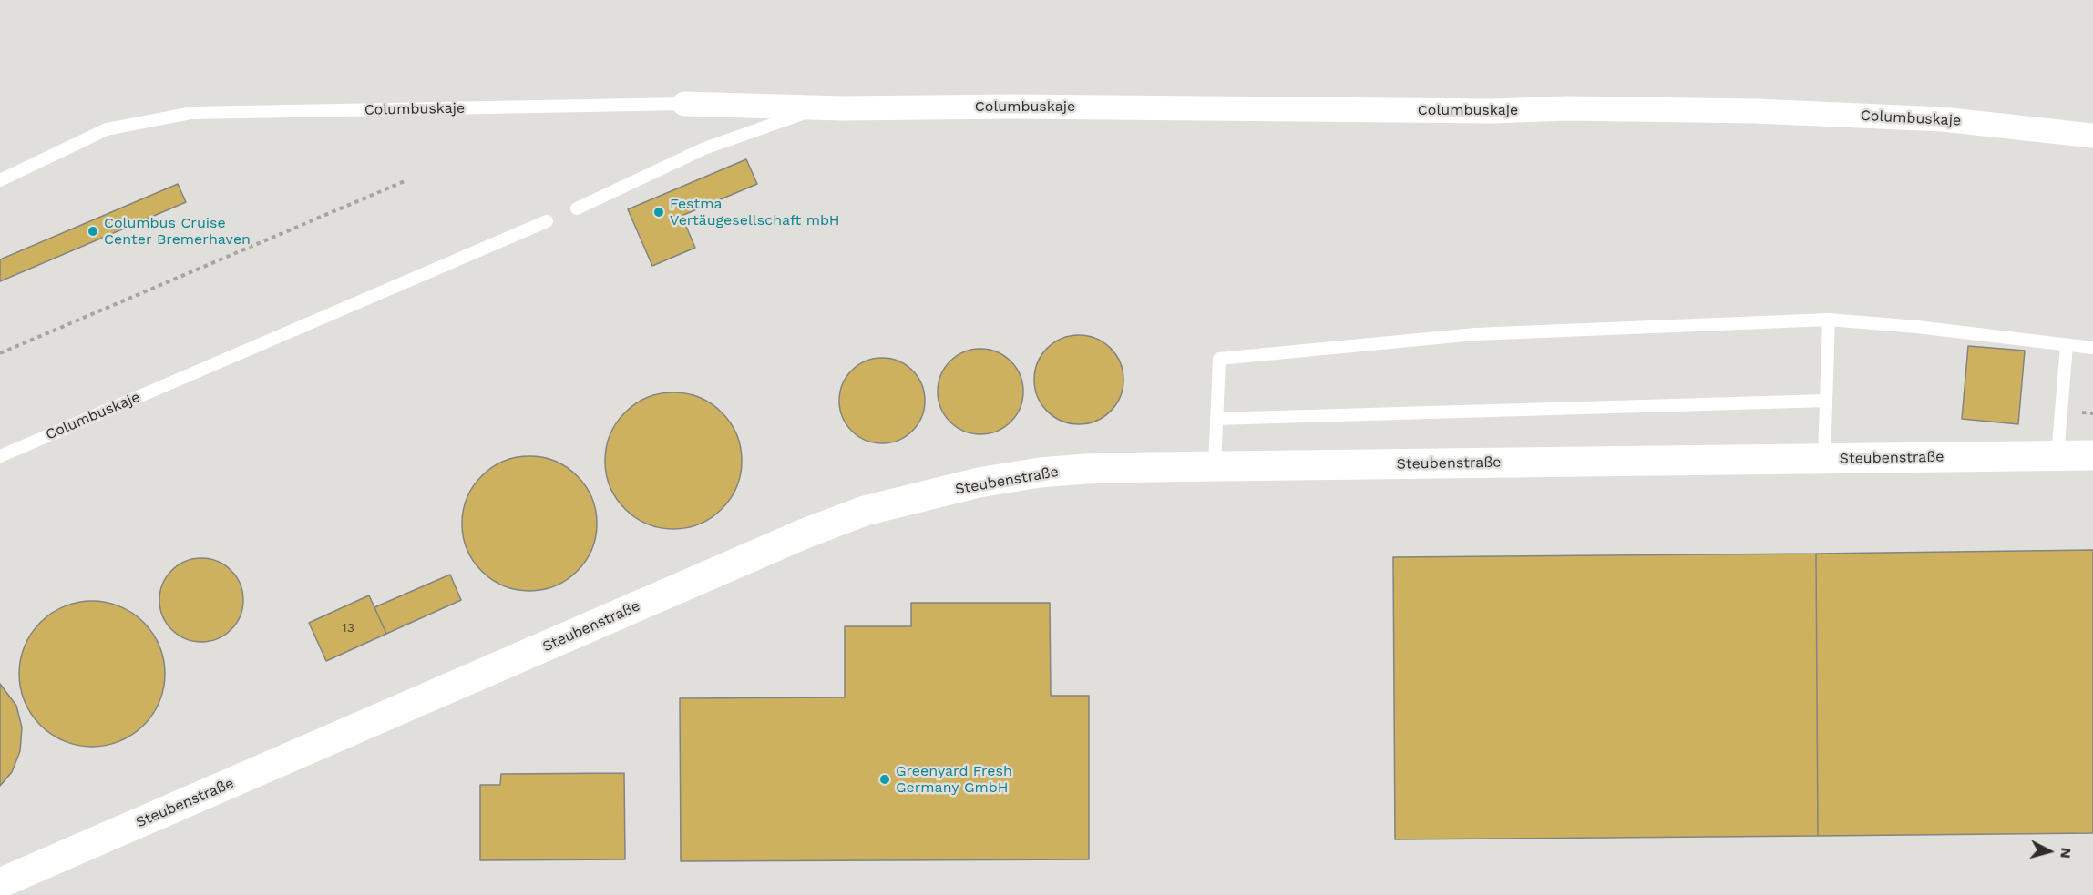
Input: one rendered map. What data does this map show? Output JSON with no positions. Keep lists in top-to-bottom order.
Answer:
{
  "streets": {
    "street": ["Columbuskaje", "Steubenstraße"]
  },
  "places": ["Festma Vertäugesellschaft mbH", "Columbus Cruise Center Bremerhaven", "Greenyard Fresh Germany GmbH"],
  "house_numbers": ["13"],
  "north": "right"
}
